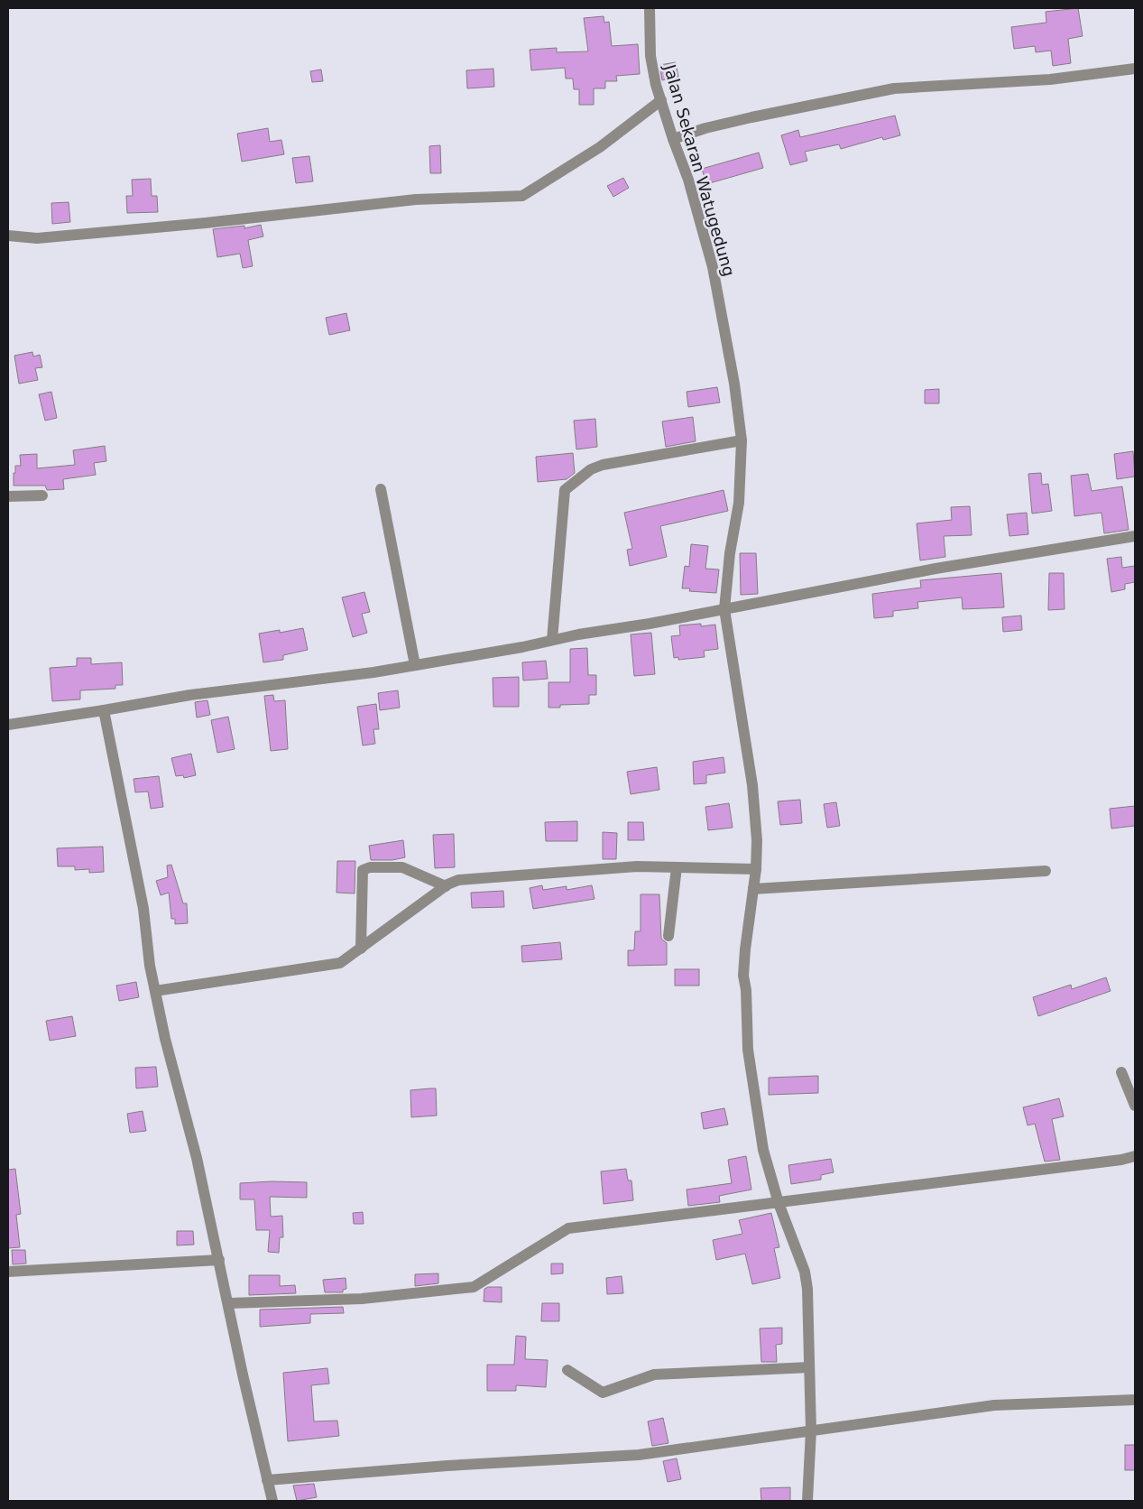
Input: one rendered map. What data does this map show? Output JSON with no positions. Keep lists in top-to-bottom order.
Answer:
{
  "streets": {
    "street": ["Jalan Sekaran Watugedung"]
  }
}
